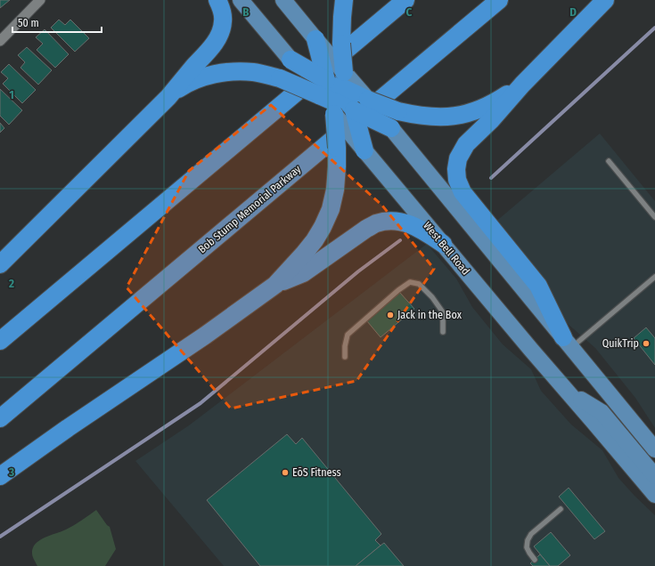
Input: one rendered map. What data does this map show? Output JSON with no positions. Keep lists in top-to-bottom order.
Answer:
{
  "streets": {
    "highway": ["Bob Stump Memorial Parkway"],
    "main road": ["West Bell Road"]
  },
  "places": ["Jack in the Box", "QuikTrip", "EōS Fitness"],
  "scale_bar": "50 m",
  "grid": {
    "columns": ["B", "C", "D"],
    "rows": ["1", "2", "3"]
  }
}
